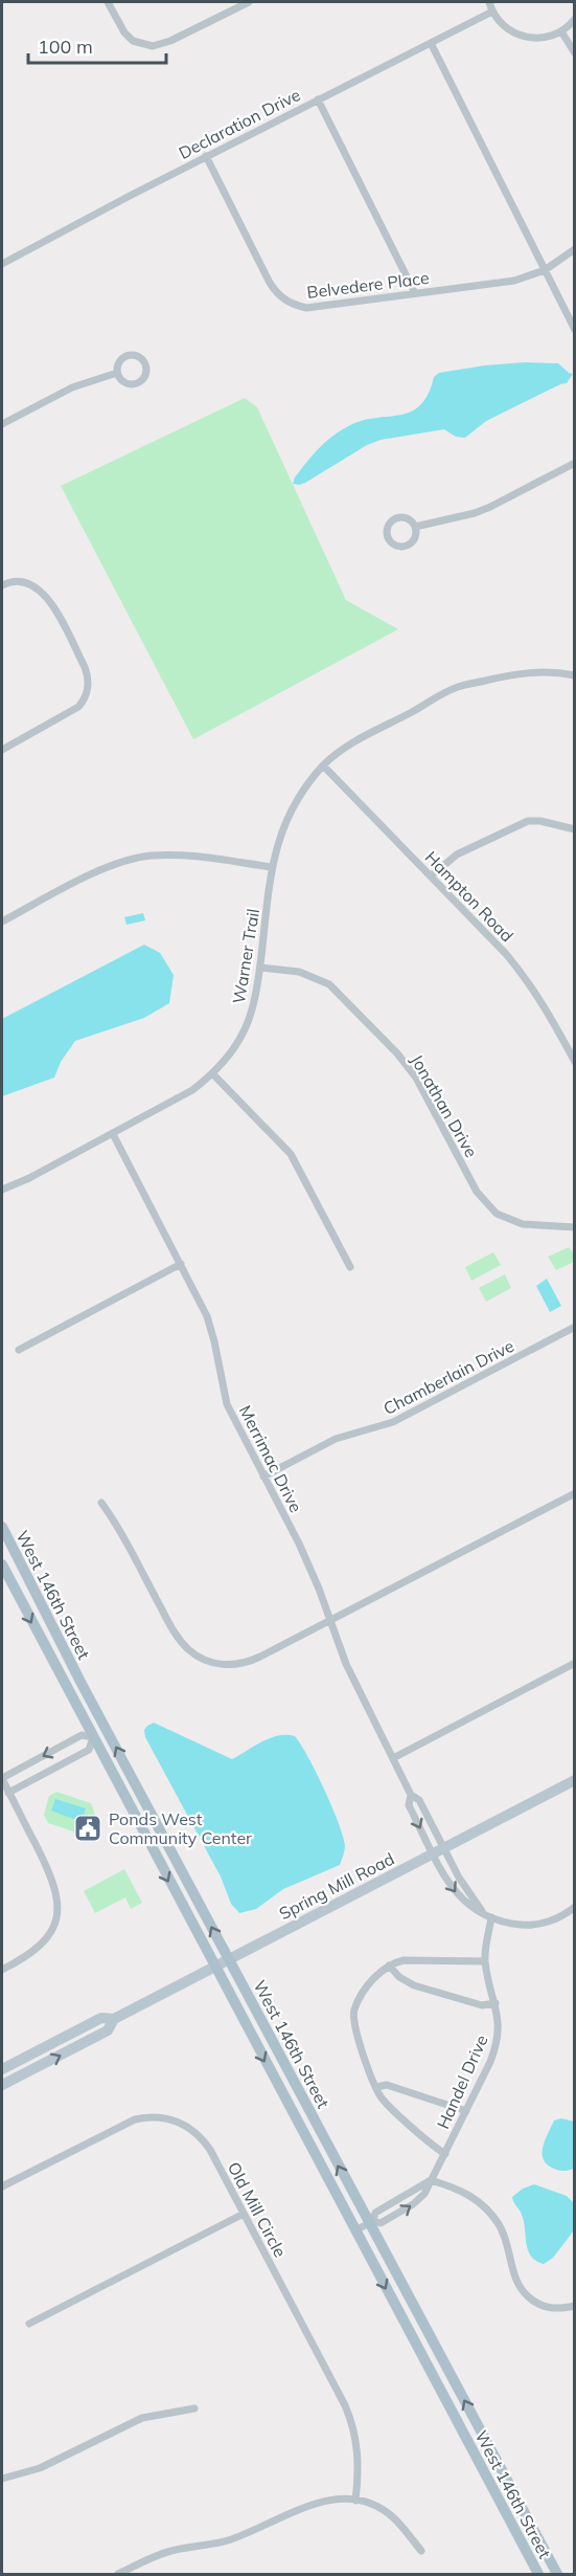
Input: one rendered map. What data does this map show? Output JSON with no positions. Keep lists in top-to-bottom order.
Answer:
{
  "streets": {
    "main road": ["West 146th Street"],
    "street": [
      "Declaration Drive",
      "Belvedere Place",
      "Hampton Road",
      "Warner Trail",
      "Jonathan Drive",
      "Chamberlain Drive",
      "Merrimac Drive",
      "Spring Mill Road",
      "Handel Drive",
      "Old Mill Circle"
    ]
  },
  "crossings": [
    ["Declaration Drive", "Belvedere Place"],
    ["Hampton Road", "Warner Trail"],
    ["Warner Trail", "Jonathan Drive"],
    ["Warner Trail", "Merrimac Drive"],
    ["Chamberlain Drive", "Merrimac Drive"],
    ["Merrimac Drive", "Spring Mill Road"],
    ["Merrimac Drive", "Handel Drive"],
    ["West 146th Street", "Spring Mill Road"],
    ["West 146th Street", "Handel Drive"]
  ],
  "places": {
    "public building": ["Ponds West Community Center"]
  },
  "scale_bar": "100 m"
}
